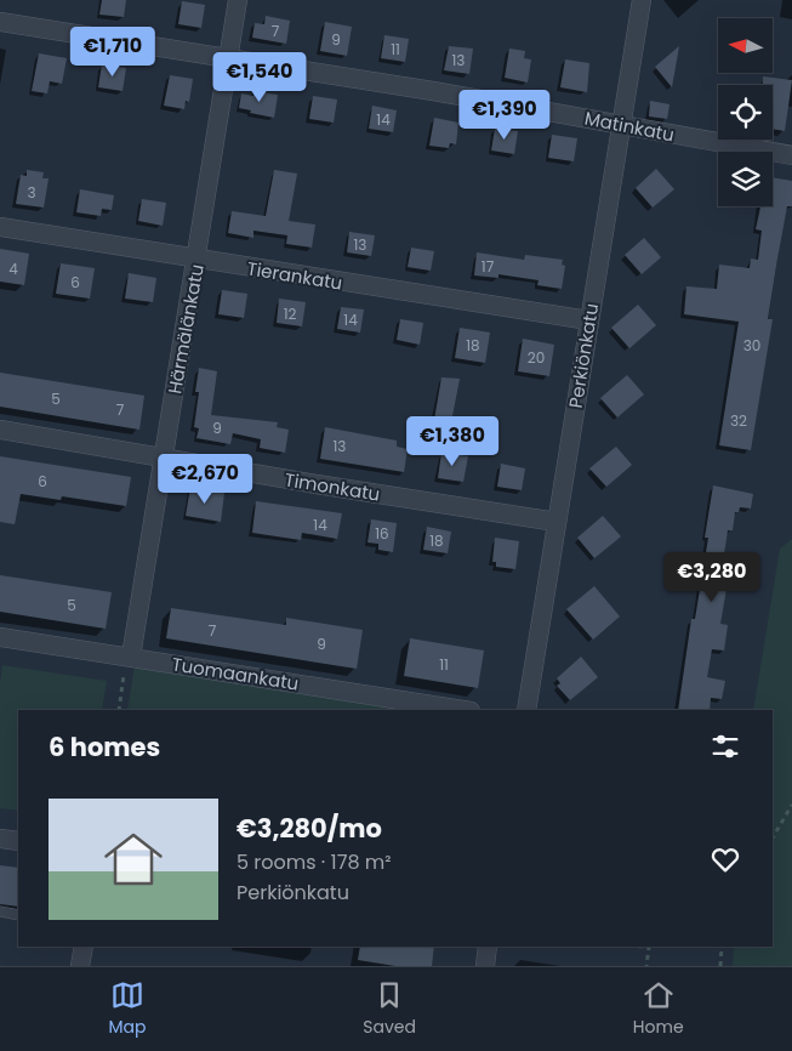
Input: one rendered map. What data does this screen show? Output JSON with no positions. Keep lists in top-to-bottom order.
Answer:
{
  "streets": {
    "street": [
      "Matinkatu",
      "Tierankatu",
      "Härmälänkatu",
      "Perkiönkatu",
      "Timonkatu",
      "Tuomaankatu"
    ]
  },
  "crossings": [
    ["Matinkatu", "Härmälänkatu"],
    ["Matinkatu", "Perkiönkatu"],
    ["Tierankatu", "Härmälänkatu"],
    ["Tierankatu", "Perkiönkatu"],
    ["Härmälänkatu", "Timonkatu"],
    ["Härmälänkatu", "Tuomaankatu"],
    ["Perkiönkatu", "Timonkatu"]
  ],
  "house_numbers": [
    "7",
    "9",
    "11",
    "13",
    "14",
    "3",
    "13",
    "17",
    "4",
    "6",
    "12",
    "14",
    "18",
    "30",
    "20",
    "5",
    "7",
    "32",
    "9",
    "13",
    "6",
    "14",
    "16",
    "18",
    "5",
    "7",
    "9",
    "11"
  ],
  "north": "left",
  "page": {
    "price": [
      "€1,710",
      "€1,540",
      "€1,390",
      "€1,380",
      "€2,670",
      "€3,280"
    ],
    "heading": "6 homes",
    "list": [
      {
        "name": "€3,280/mo",
        "note": "5 rooms · 178 m² · Perkiönkatu"
      }
    ],
    "tabs": ["Map", "Saved", "Home"]
  }
}
